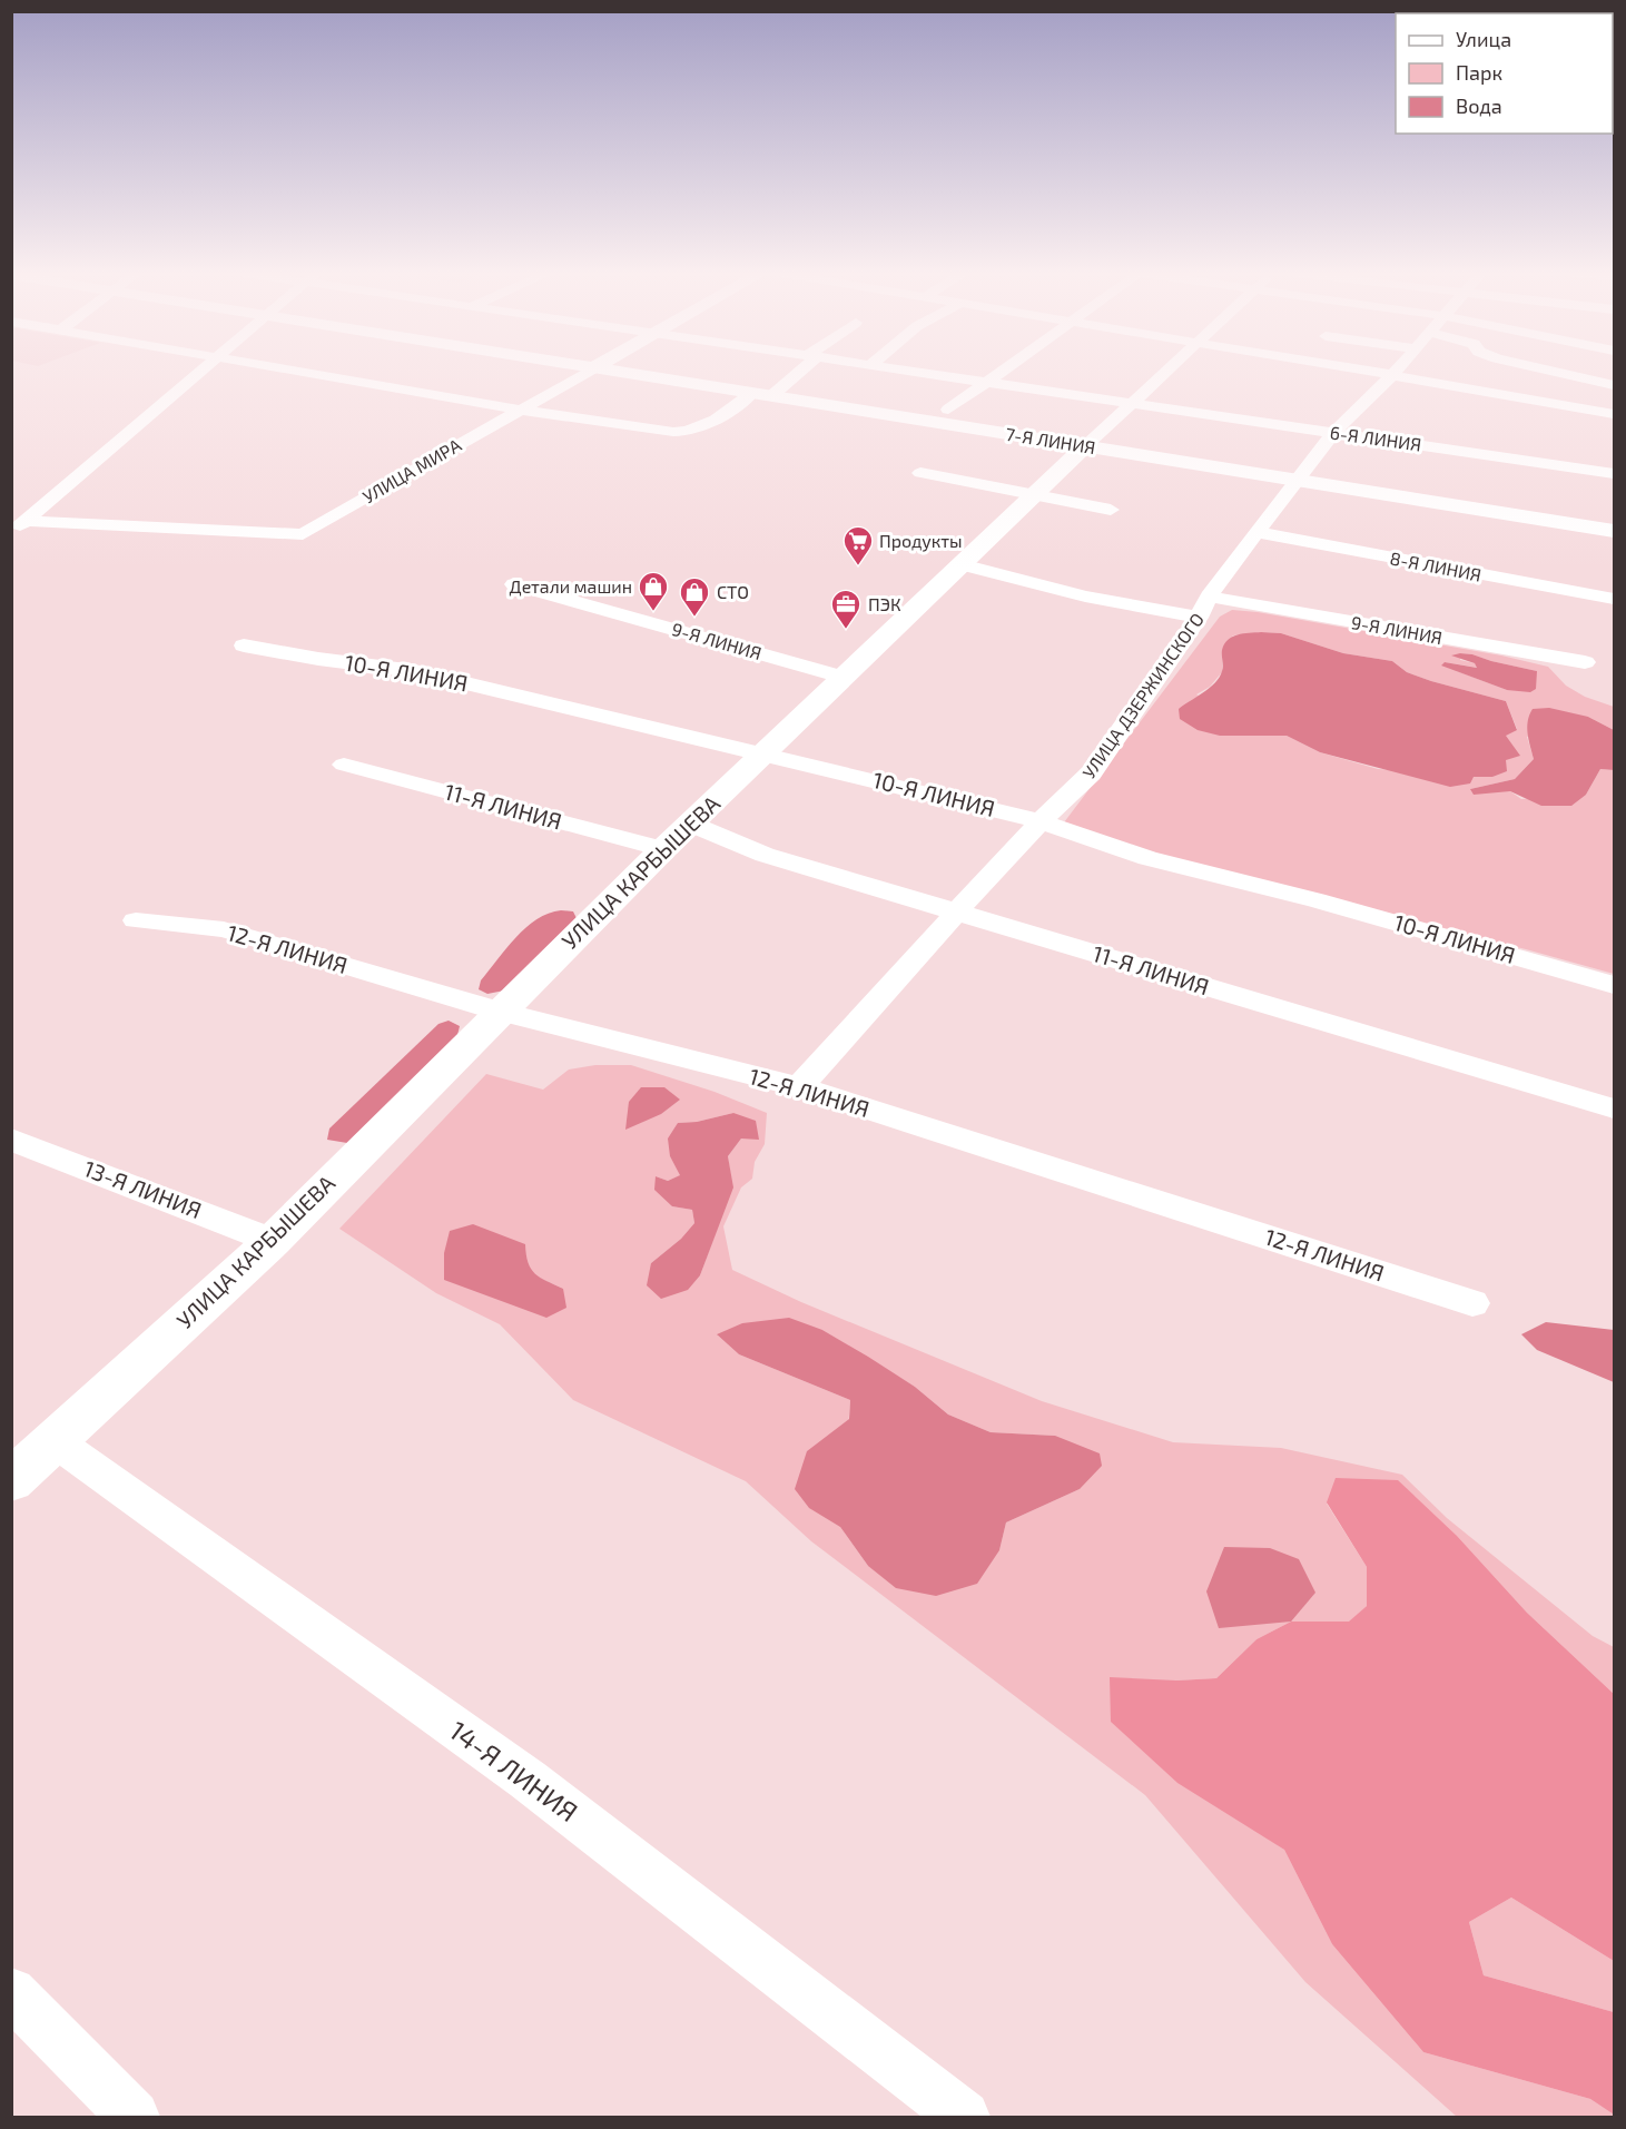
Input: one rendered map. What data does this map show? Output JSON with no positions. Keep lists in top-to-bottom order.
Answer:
{
  "streets": {
    "main road": ["7-Я ЛИНИЯ", "УЛИЦА КАРБЫШЕВА"],
    "street": [
      "6-Я ЛИНИЯ",
      "УЛИЦА МИРА",
      "8-Я ЛИНИЯ",
      "9-Я ЛИНИЯ",
      "10-Я ЛИНИЯ",
      "УЛИЦА ДЗЕРЖИНСКОГО",
      "11-Я ЛИНИЯ",
      "12-Я ЛИНИЯ",
      "13-Я ЛИНИЯ",
      "14-Я ЛИНИЯ"
    ]
  },
  "crossings": [
    ["6-Я ЛИНИЯ", "УЛИЦА ДЗЕРЖИНСКОГО"],
    ["6-Я ЛИНИЯ", "УЛИЦА КАРБЫШЕВА"],
    ["7-Я ЛИНИЯ", "УЛИЦА ДЗЕРЖИНСКОГО"],
    ["7-Я ЛИНИЯ", "УЛИЦА КАРБЫШЕВА"],
    ["8-Я ЛИНИЯ", "УЛИЦА ДЗЕРЖИНСКОГО"],
    ["9-Я ЛИНИЯ", "УЛИЦА ДЗЕРЖИНСКОГО"],
    ["9-Я ЛИНИЯ", "УЛИЦА КАРБЫШЕВА"],
    ["10-Я ЛИНИЯ", "УЛИЦА ДЗЕРЖИНСКОГО"],
    ["10-Я ЛИНИЯ", "УЛИЦА КАРБЫШЕВА"],
    ["УЛИЦА ДЗЕРЖИНСКОГО", "11-Я ЛИНИЯ"],
    ["УЛИЦА ДЗЕРЖИНСКОГО", "12-Я ЛИНИЯ"],
    ["11-Я ЛИНИЯ", "УЛИЦА КАРБЫШЕВА"],
    ["УЛИЦА КАРБЫШЕВА", "12-Я ЛИНИЯ"],
    ["УЛИЦА КАРБЫШЕВА", "13-Я ЛИНИЯ"],
    ["УЛИЦА КАРБЫШЕВА", "14-Я ЛИНИЯ"]
  ],
  "places": {
    "supermarket": ["Продукты"],
    "shop": ["Детали машин", "СТО"],
    "office": ["ПЭК"]
  },
  "legend": ["Улица", "Парк", "Вода"]
}
